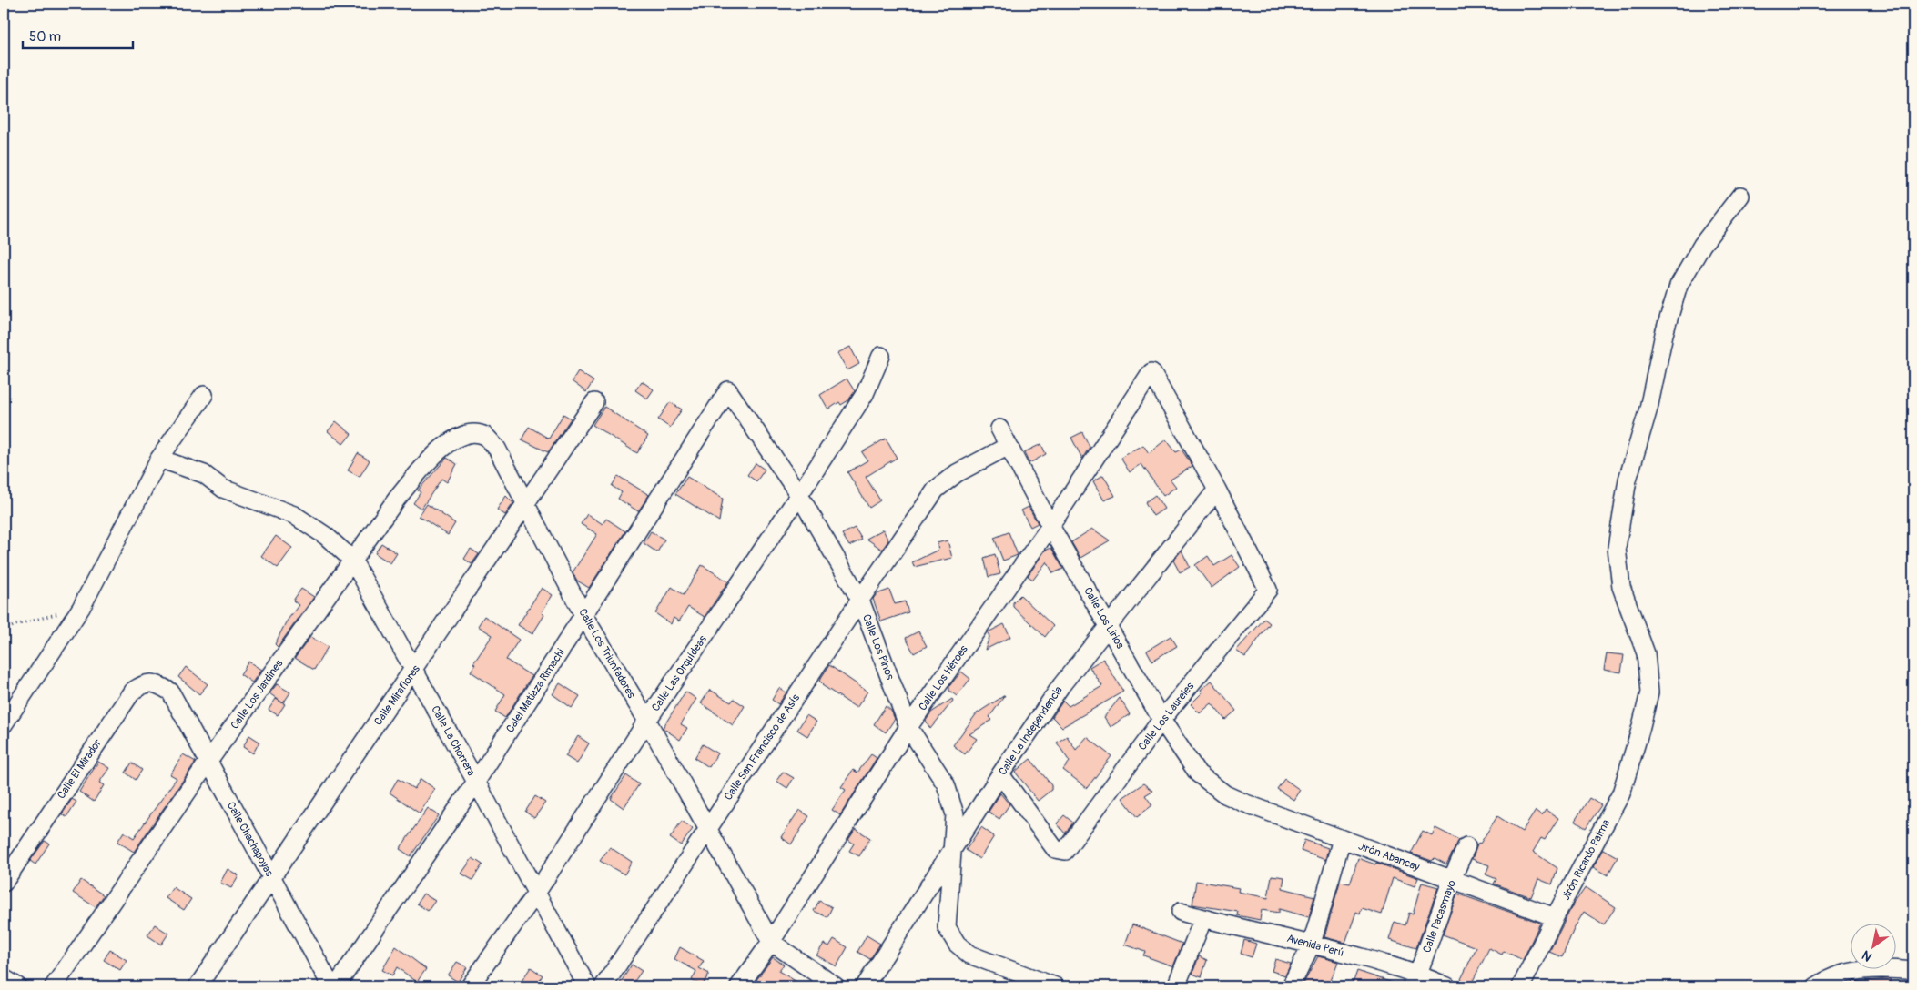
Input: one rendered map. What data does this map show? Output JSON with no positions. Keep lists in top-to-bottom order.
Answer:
{
  "streets": {
    "street": [
      "Calle Los Lirios",
      "Calle Los Pinos",
      "Calle Los Triunfadores",
      "Calle Las Orquídeas",
      "Calle Los Héroes",
      "Calel Matiaza Rimachi",
      "Calle Los Jardines",
      "Calle Miraflores",
      "Calle Los Laureles",
      "Calle La Independencia",
      "Calle La Chorrera",
      "Calle San Francisco de Asís",
      "Calle El Mirador",
      "Calle Chachapoyas",
      "Jirón Abancay",
      "Jirón Ricardo Palma",
      "Calle Pacasmayo",
      "Avenida Perú"
    ]
  },
  "crossings": [
    ["Calle Los Lirios", "Calle Los Héroes"],
    ["Calle Los Lirios", "Calle Los Laureles"],
    ["Calle Los Lirios", "Calle La Independencia"],
    ["Calle Los Lirios", "Calle San Francisco de Asís"],
    ["Calle Los Lirios", "Jirón Abancay"],
    ["Calle Los Pinos", "Calle Las Orquídeas"],
    ["Calle Los Pinos", "Calle Los Héroes"],
    ["Calle Los Pinos", "Calel Matiaza Rimachi"],
    ["Calle Los Pinos", "Calle La Independencia"],
    ["Calle Los Pinos", "Calle San Francisco de Asís"],
    ["Calle Los Triunfadores", "Calle Las Orquídeas"],
    ["Calle Los Triunfadores", "Calle Los Héroes"],
    ["Calle Los Triunfadores", "Calel Matiaza Rimachi"],
    ["Calle Los Triunfadores", "Calle Los Jardines"],
    ["Calle Los Triunfadores", "Calle Miraflores"],
    ["Calle Los Triunfadores", "Calle San Francisco de Asís"],
    ["Calle Las Orquídeas", "Calle La Chorrera"],
    ["Calle Los Héroes", "Calle Los Laureles"],
    ["Calle Los Héroes", "Calle La Independencia"],
    ["Calel Matiaza Rimachi", "Calle La Chorrera"],
    ["Calle Los Jardines", "Calle La Chorrera"],
    ["Calle Los Jardines", "Calle Chachapoyas"],
    ["Calle Miraflores", "Calle La Chorrera"],
    ["Calle Miraflores", "Calle Chachapoyas"],
    ["Calle Los Laureles", "Calle La Independencia"],
    ["Calle El Mirador", "Calle Chachapoyas"],
    ["Jirón Abancay", "Jirón Ricardo Palma"],
    ["Jirón Abancay", "Calle Pacasmayo"],
    ["Calle Pacasmayo", "Avenida Perú"]
  ],
  "scale_bar": "50 m",
  "north": "bottom left"
}
